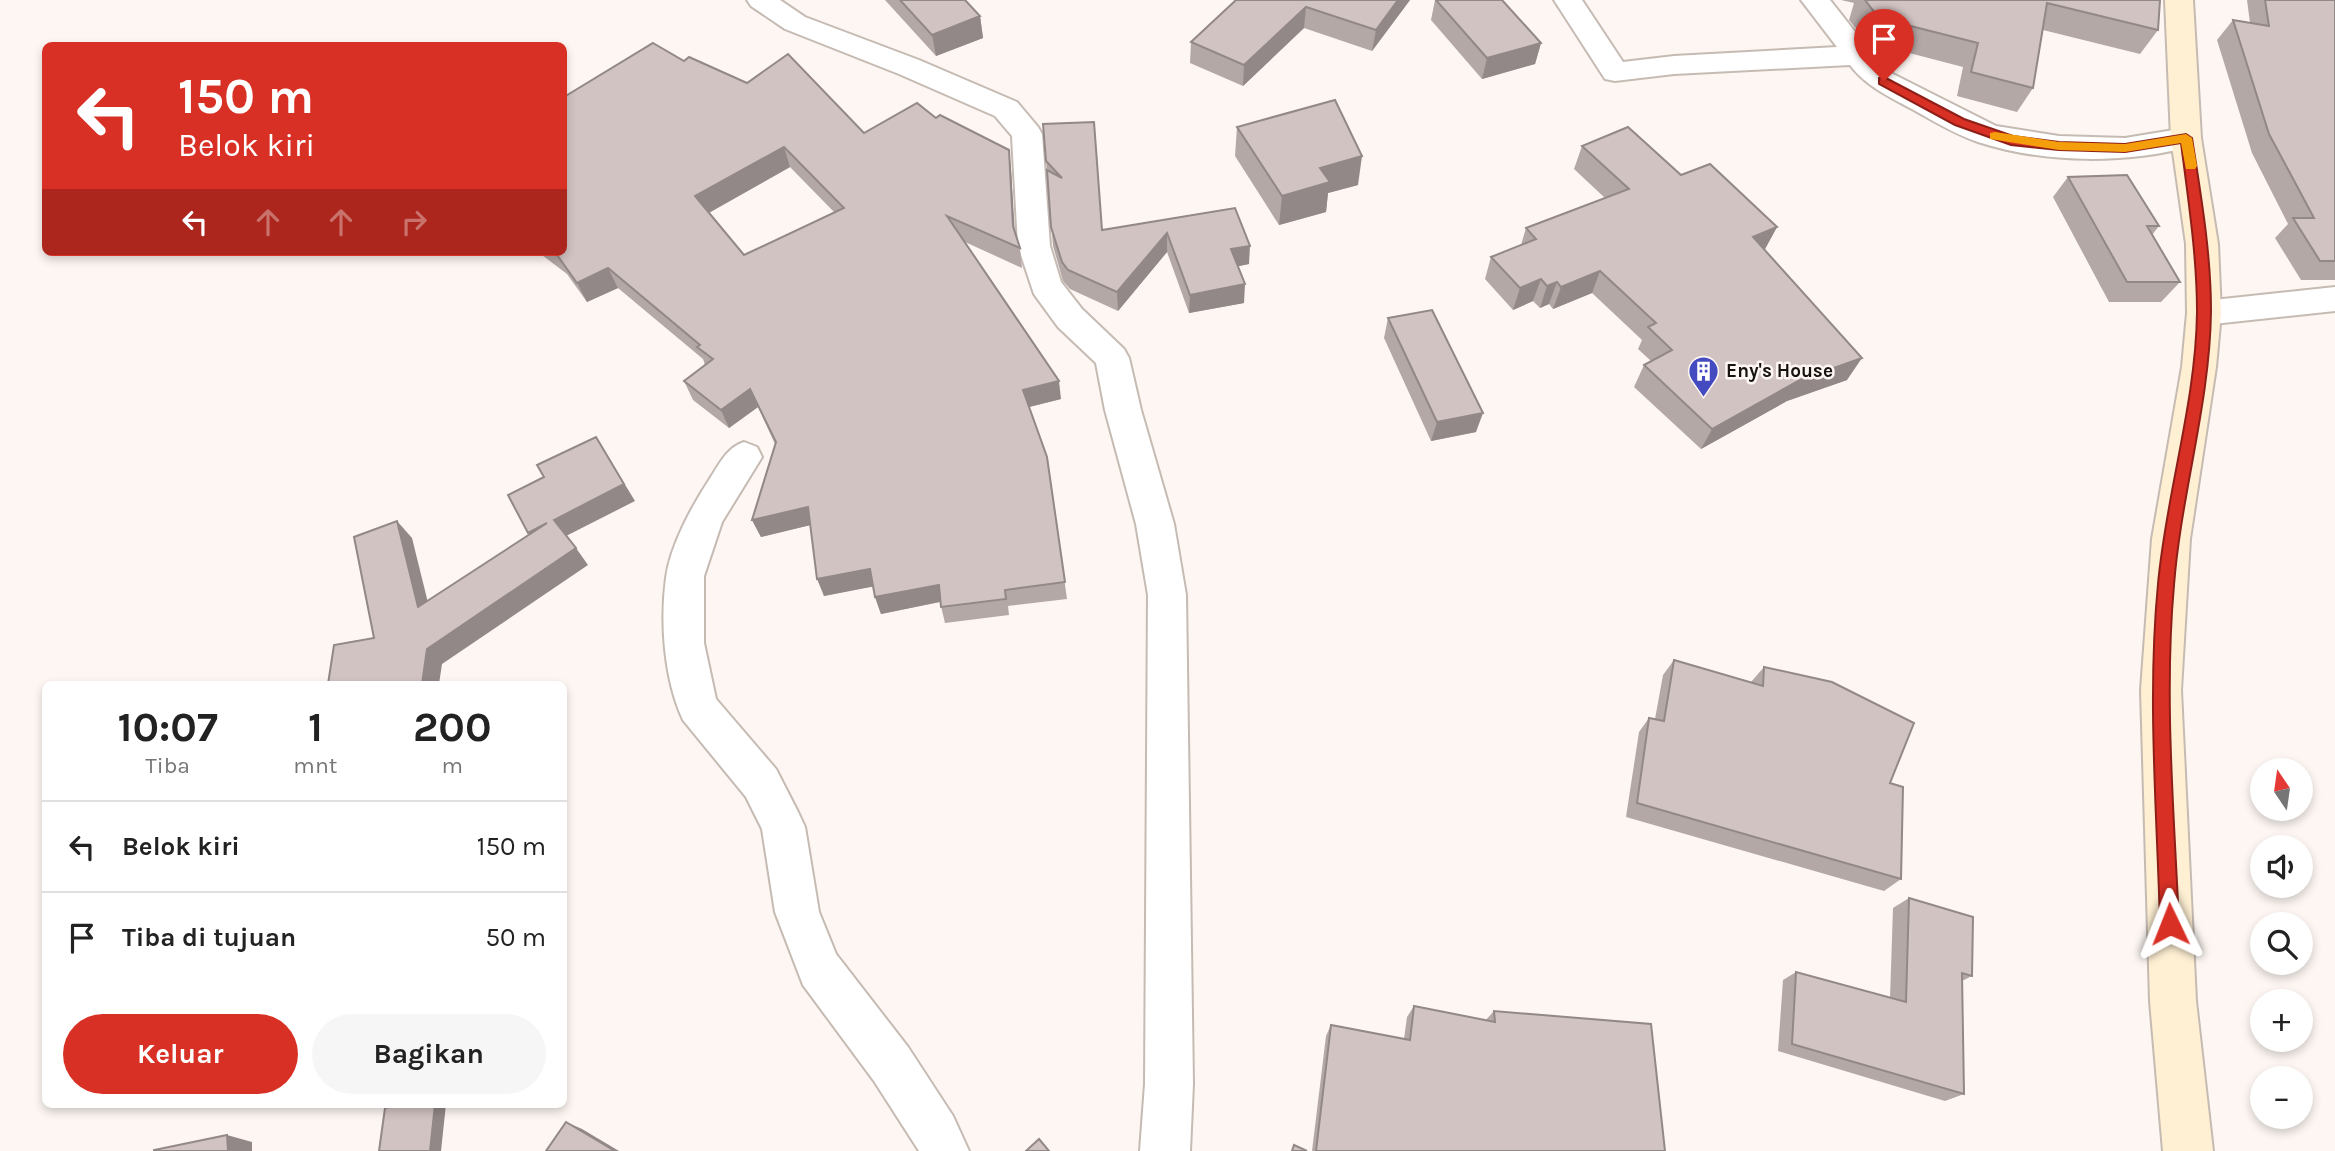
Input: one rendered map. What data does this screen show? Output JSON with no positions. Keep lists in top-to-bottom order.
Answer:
{
  "places": {
    "building": ["Eny's House"]
  },
  "north": "top",
  "page": {
    "turn": ["150 m", "Belok kiri"],
    "eta": [
      "10:07",
      "Tiba",
      "1",
      "mnt",
      "200",
      "m"
    ],
    "map_buttons": ["+", "−"],
    "list": [
      {
        "name": "Belok kiri",
        "value": "150 m"
      },
      {
        "name": "Tiba di tujuan",
        "value": "50 m"
      }
    ],
    "buttons": ["Keluar", "Bagikan"]
  }
}
